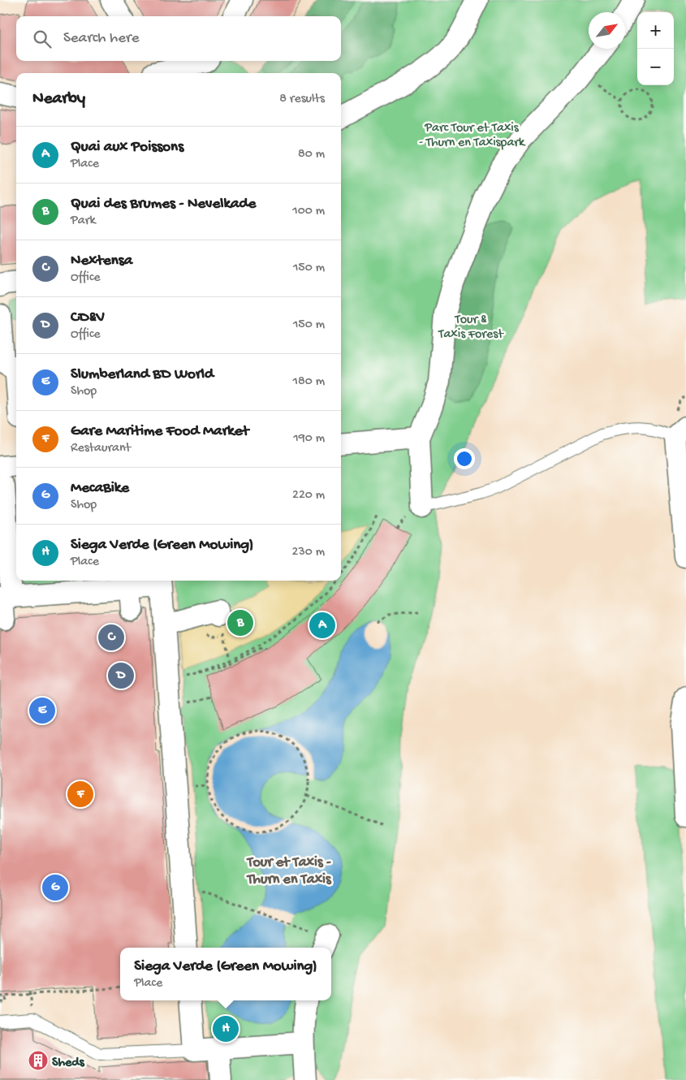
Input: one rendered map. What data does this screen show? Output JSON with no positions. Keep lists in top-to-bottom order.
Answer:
{
  "districts": ["Tour et Taxis - Thurn en Taxis"],
  "parks": ["Parc Tour et Taxis - Thurn en Taxispark", "Tour & Taxis Forest"],
  "places": {
    "building": ["Sheds"]
  },
  "north": "top right",
  "page": {
    "map_buttons": ["+", "−"],
    "search": "Search here",
    "heading": ["Nearby", "8 results"],
    "list": [
      {
        "mark": "A",
        "name": "Quai aux Poissons",
        "note": "Place",
        "value": "80 m"
      },
      {
        "mark": "B",
        "name": "Quai des Brumes - Nevelkade",
        "note": "Park",
        "value": "100 m"
      },
      {
        "mark": "C",
        "name": "Nextensa",
        "note": "Office",
        "value": "150 m"
      },
      {
        "mark": "D",
        "name": "CD&V",
        "note": "Office",
        "value": "150 m"
      },
      {
        "mark": "E",
        "name": "Slumberland BD World",
        "note": "Shop",
        "value": "180 m"
      },
      {
        "mark": "F",
        "name": "Gare Maritime Food Market",
        "note": "Restaurant",
        "value": "190 m"
      },
      {
        "mark": "G",
        "name": "MecaBike",
        "note": "Shop",
        "value": "220 m"
      },
      {
        "mark": "H",
        "name": "Siega Verde (Green Mowing)",
        "note": "Place",
        "value": "230 m"
      }
    ],
    "pins": [
      "B",
      "A",
      "C",
      "D",
      "E",
      "F",
      "G",
      "H"
    ],
    "popup": ["Siega Verde (Green Mowing)", "Place"]
  }
}
